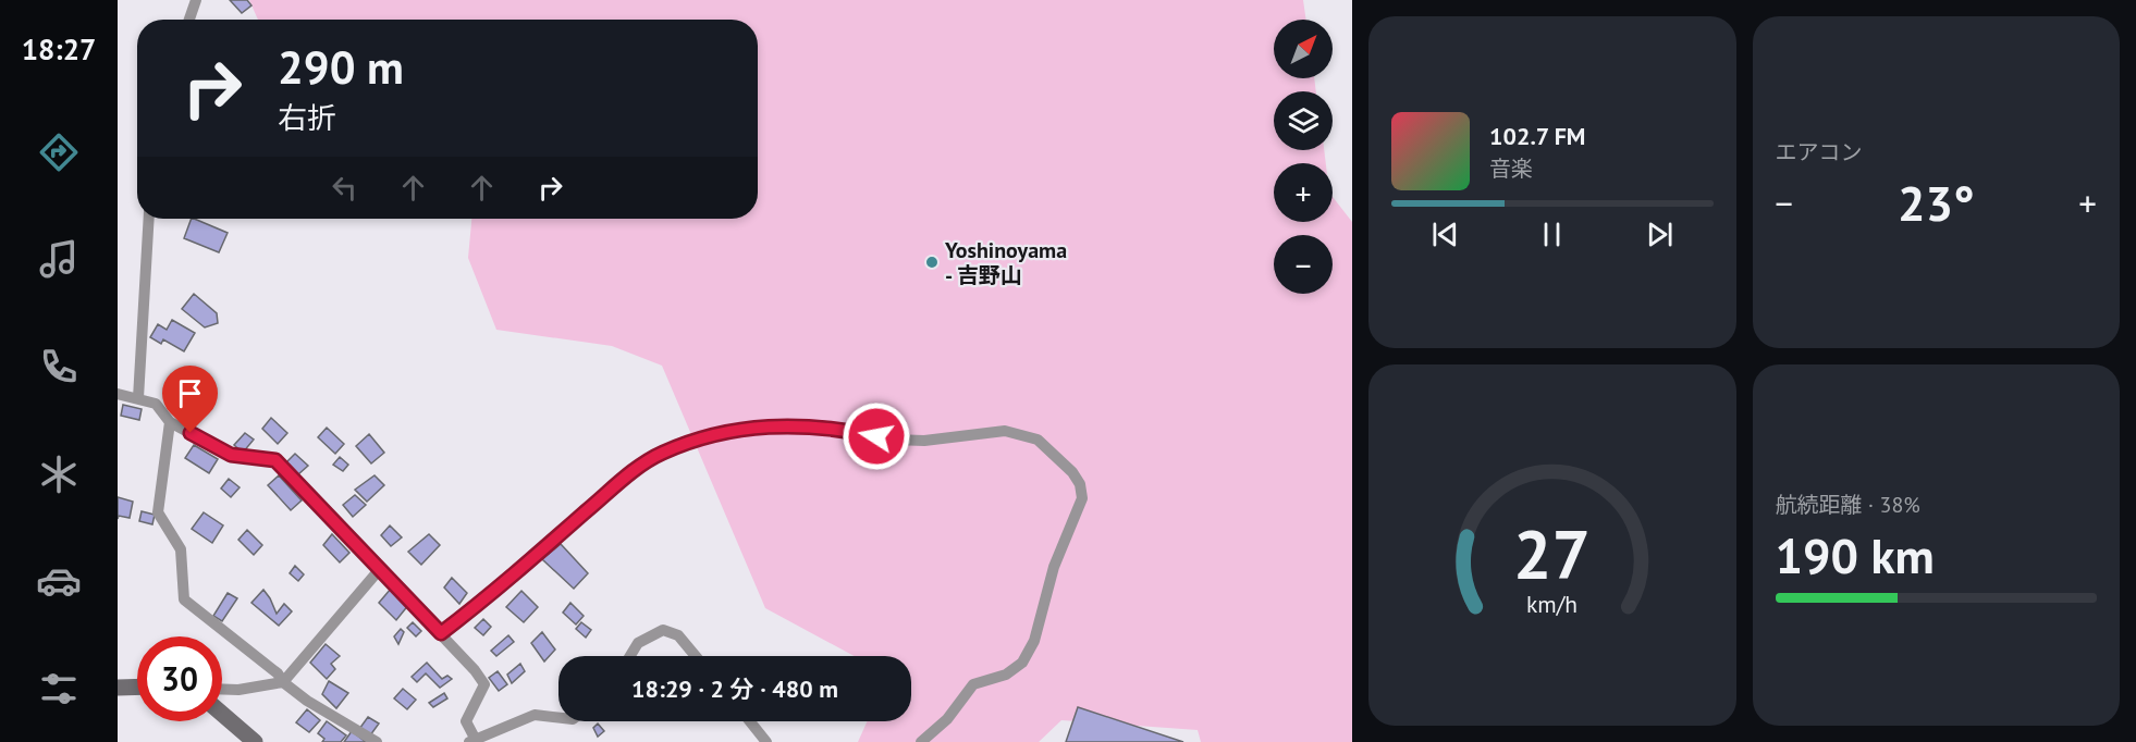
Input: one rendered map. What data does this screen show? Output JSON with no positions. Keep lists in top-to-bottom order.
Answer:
{
  "places": ["Yoshinoyama - 吉野山"],
  "north": "top right",
  "page": {
    "tabs": "18:27",
    "tile": [
      "エアコン",
      ["航続距離 · 38%", "190 km"]
    ],
    "map_buttons": ["+", "−"],
    "turn": ["290 m", "右折"],
    "song": ["102.7 FM", "音楽"],
    "heat": ["−", "23°", "+"],
    "limit": "30",
    "trip": "18:29 · 2 分 · 480 m",
    "gauge": ["27", "km/h"]
  }
}
